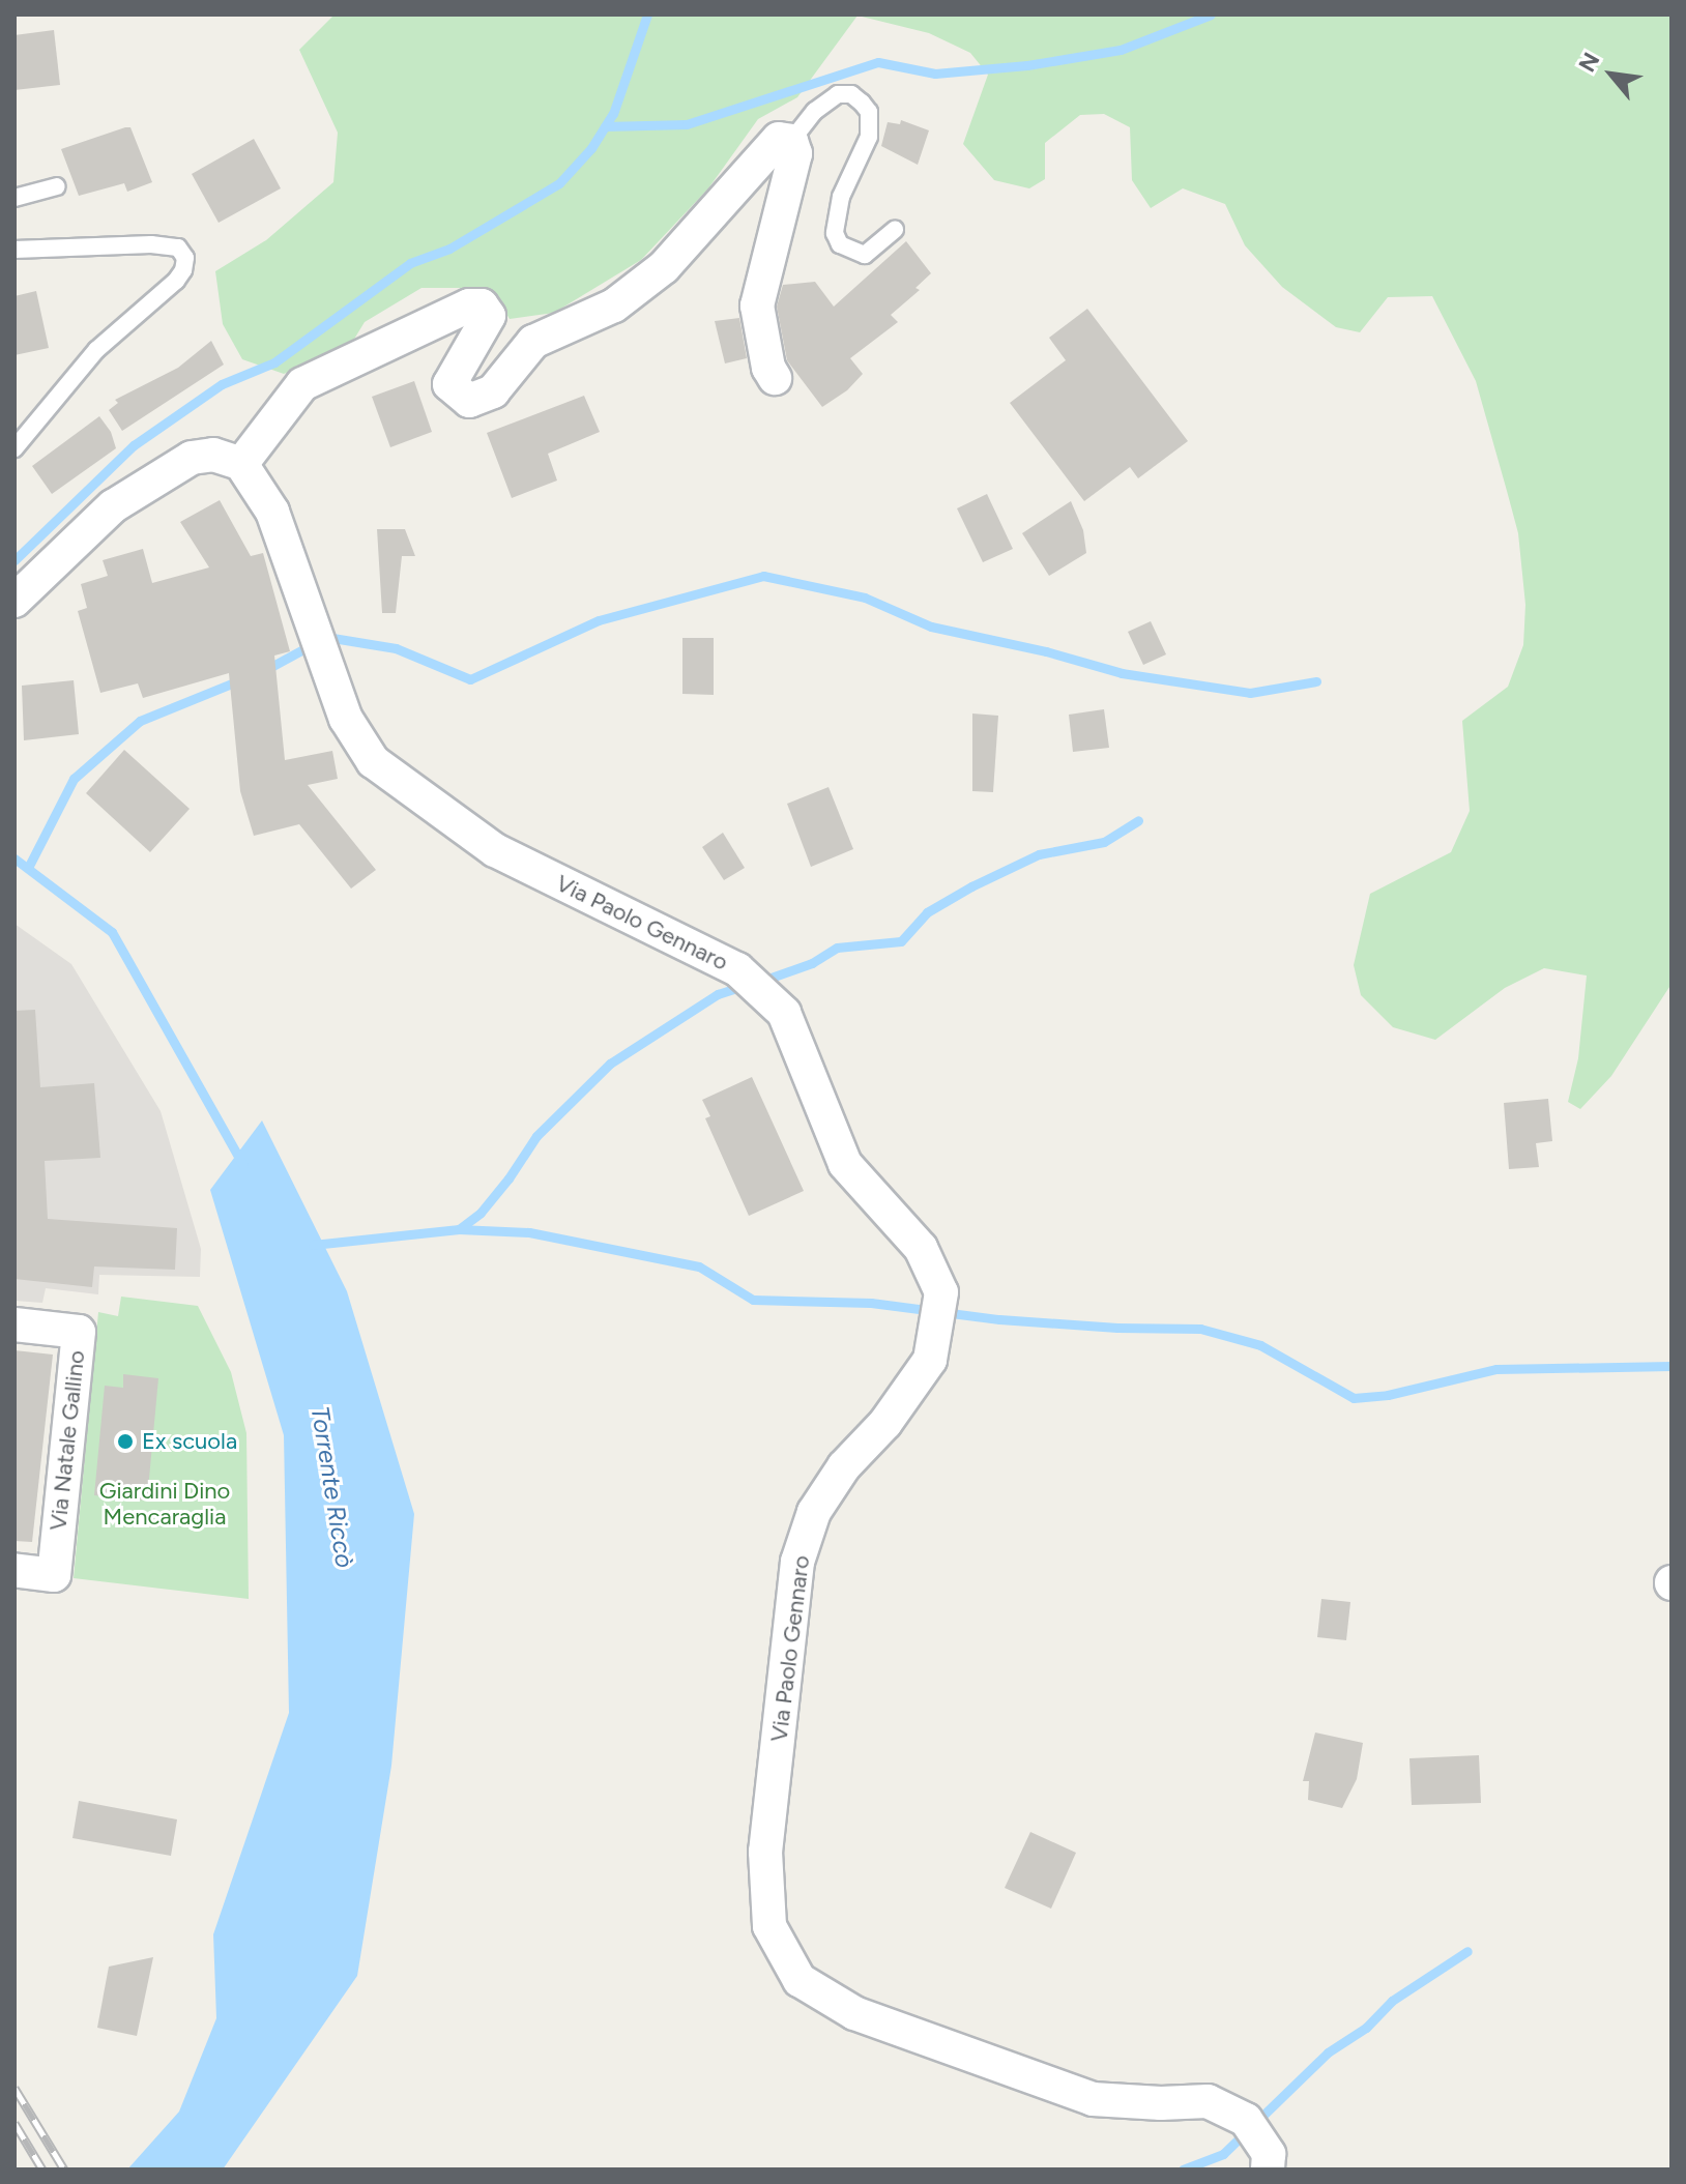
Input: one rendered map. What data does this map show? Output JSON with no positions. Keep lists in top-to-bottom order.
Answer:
{
  "streets": {
    "street": ["Via Paolo Gennaro", "Via Natale Gallino"]
  },
  "water": ["Torrente Riccò"],
  "parks": ["Giardini Dino Mencaraglia"],
  "places": ["Ex scuola"],
  "north": "top left"
}
